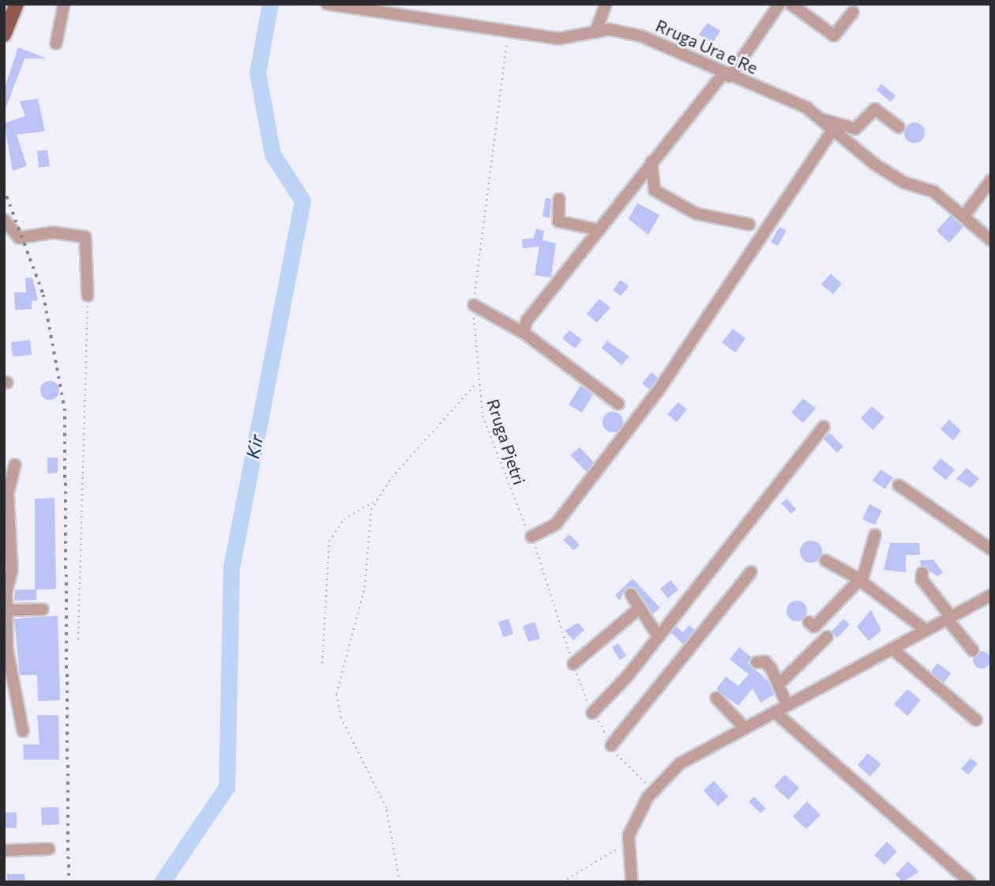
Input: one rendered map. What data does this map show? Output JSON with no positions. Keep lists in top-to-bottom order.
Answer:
{
  "streets": {
    "street": ["Rruga Ura e Re"],
    "path": ["Rruga Pjetri"]
  },
  "crossings": [
    ["Rruga Ura e Re", "Rruga Pjetri"]
  ],
  "water": ["Kir"]
}
